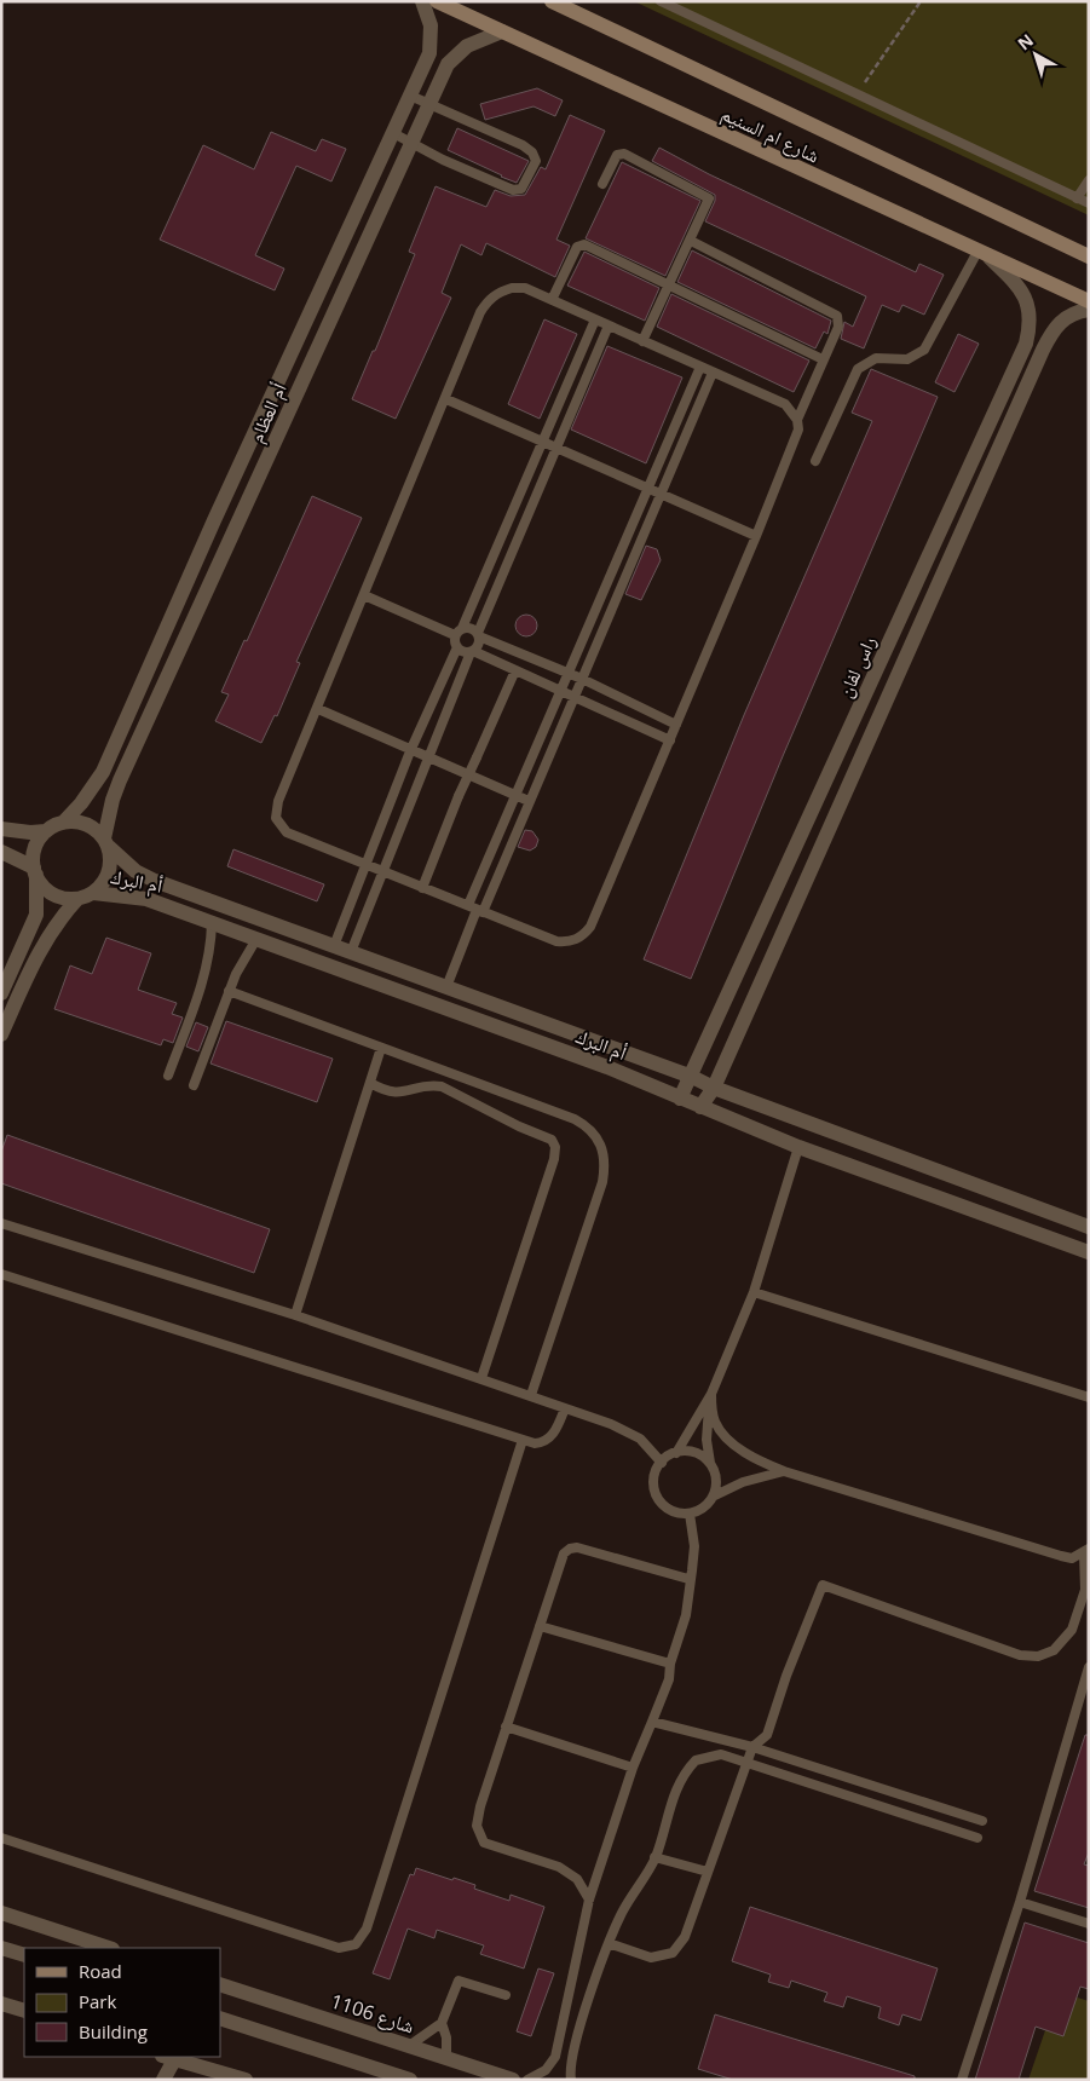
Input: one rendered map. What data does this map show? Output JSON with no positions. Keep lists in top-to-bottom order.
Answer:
{
  "streets": {
    "main road": ["شارع ام السنيم"],
    "street": [
      "أم العظام",
      "راس لفان",
      "أم البرك",
      "شارع 1106"
    ]
  },
  "crossings": [
    ["شارع ام السنيم", "أم العظام"],
    ["شارع ام السنيم", "راس لفان"],
    ["أم العظام", "أم البرك"],
    ["راس لفان", "أم البرك"]
  ],
  "legend": ["Road", "Park", "Building"],
  "north": "top left"
}
